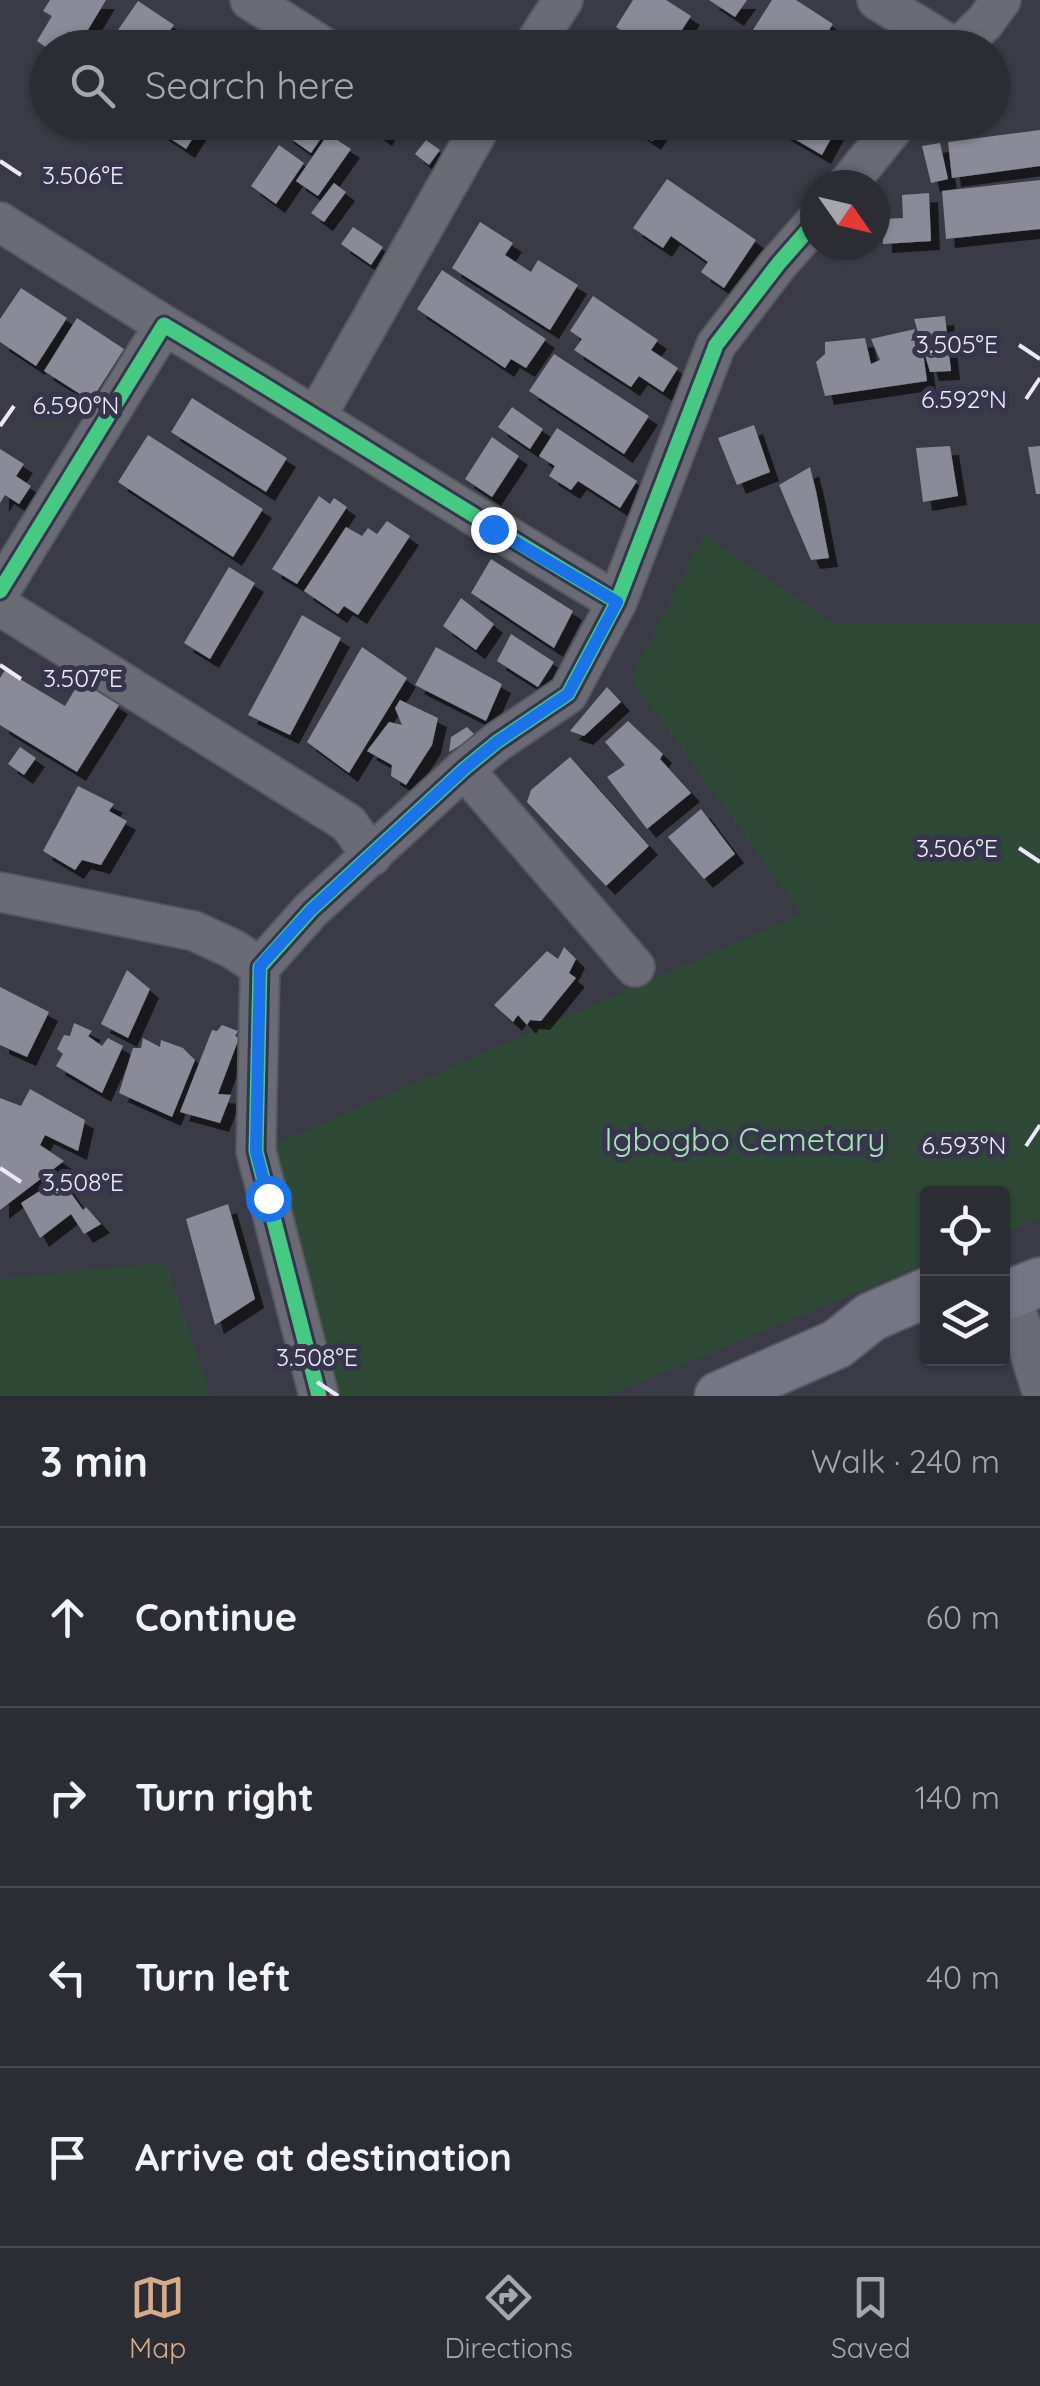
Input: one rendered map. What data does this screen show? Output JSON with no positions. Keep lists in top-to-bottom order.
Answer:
{
  "parks": ["Igbogbo Cemetary"],
  "north": "bottom right",
  "page": {
    "search": "Search here",
    "heading": ["3 min", "Walk · 240 m"],
    "list": [
      ["Continue", "60 m"],
      ["Turn right", "140 m"],
      ["Turn left", "40 m"],
      "Arrive at destination"
    ],
    "nav": ["Map", "Directions", "Saved"]
  },
  "coordinates": [
    "3.506°E",
    "3.505°E",
    "6.592°N",
    "6.590°N",
    "3.507°E",
    "6.593°N",
    "3.508°E"
  ]
}
